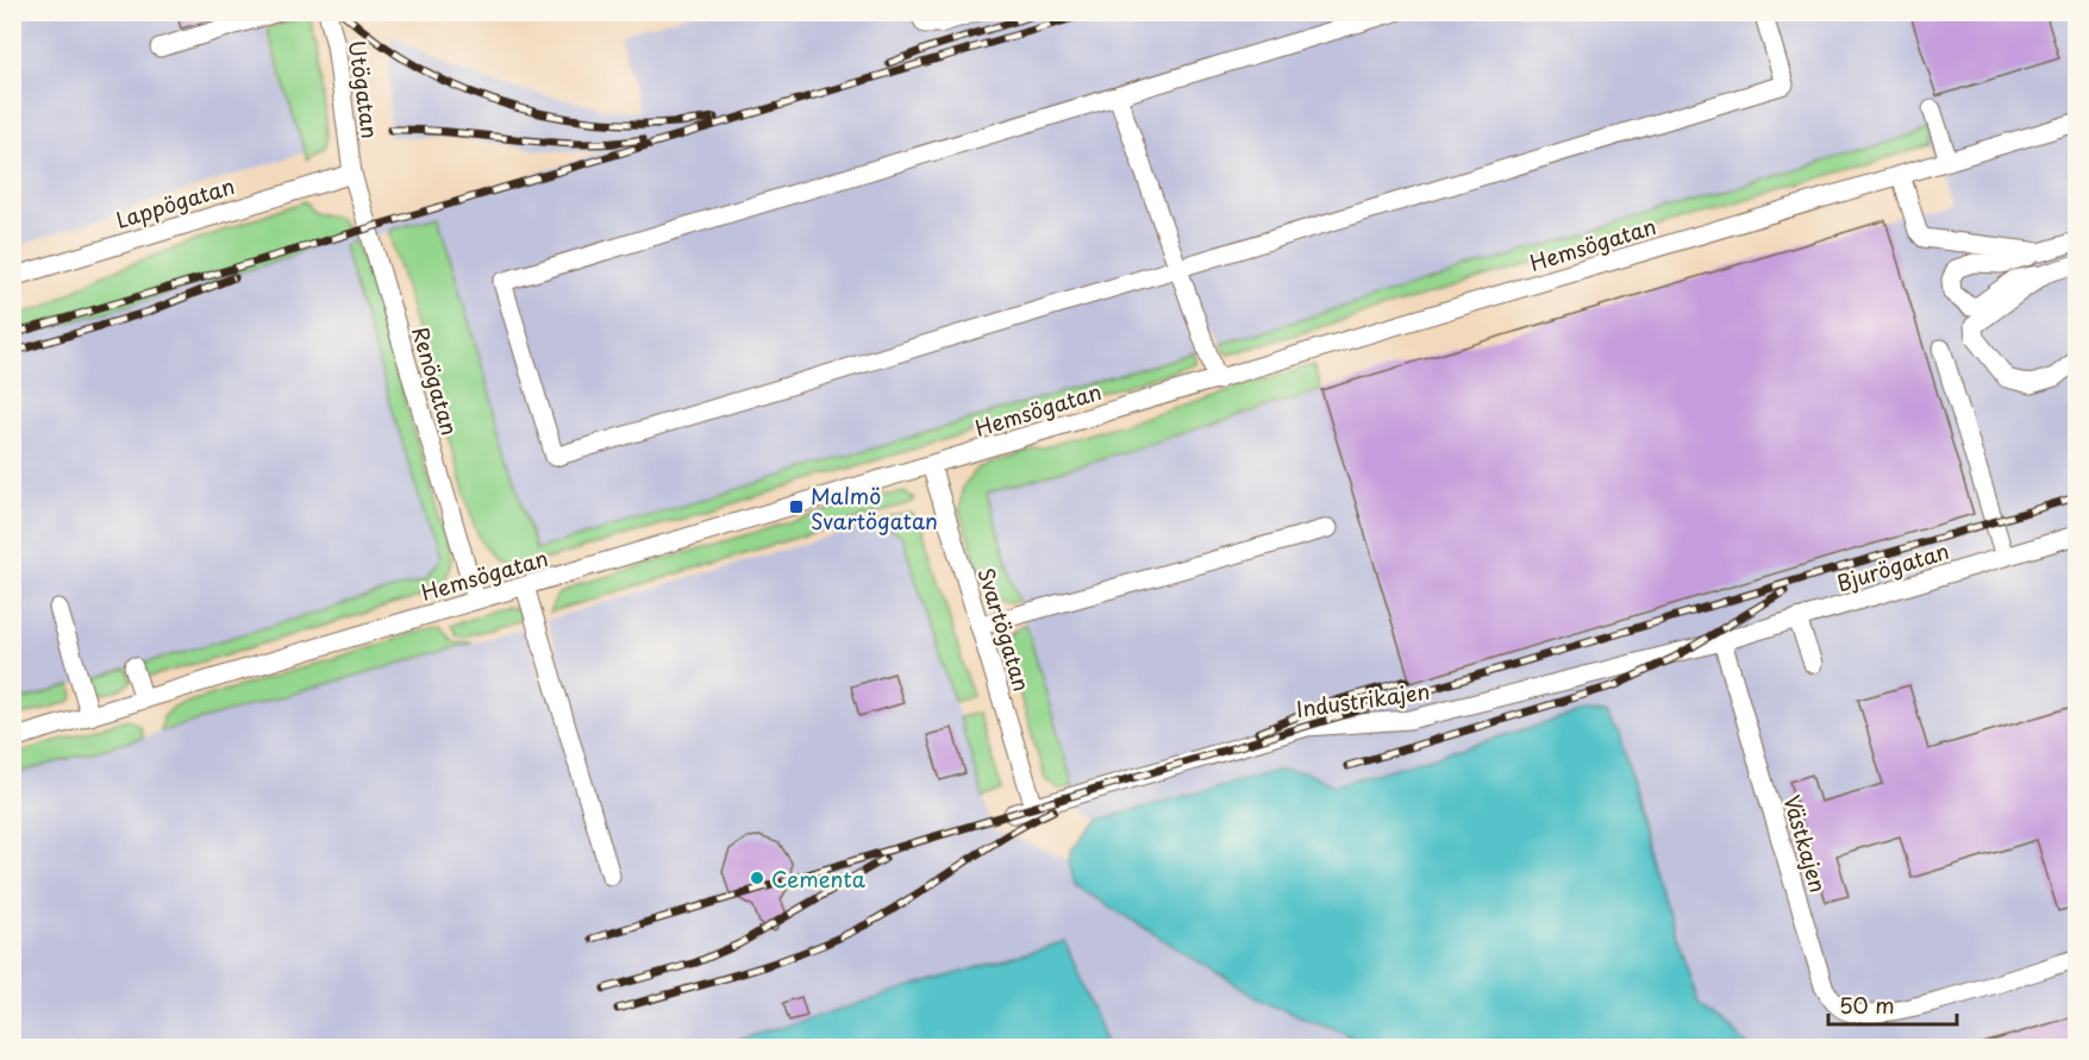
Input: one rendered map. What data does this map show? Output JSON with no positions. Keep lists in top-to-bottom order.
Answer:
{
  "streets": {
    "street": [
      "Utögatan",
      "Lappögatan",
      "Hemsögatan",
      "Renögatan",
      "Bjurögatan",
      "Svartögatan",
      "Industrikajen",
      "Västkajen"
    ]
  },
  "crossings": [
    ["Utögatan", "Lappögatan"],
    ["Utögatan", "Renögatan"],
    ["Lappögatan", "Renögatan"],
    ["Hemsögatan", "Renögatan"],
    ["Hemsögatan", "Svartögatan"],
    ["Bjurögatan", "Industrikajen"],
    ["Bjurögatan", "Västkajen"],
    ["Svartögatan", "Industrikajen"],
    ["Industrikajen", "Västkajen"]
  ],
  "places": {
    "transit": ["Malmö Svartögatan"],
    "other": ["Cementa"]
  },
  "scale_bar": "50 m"
}
